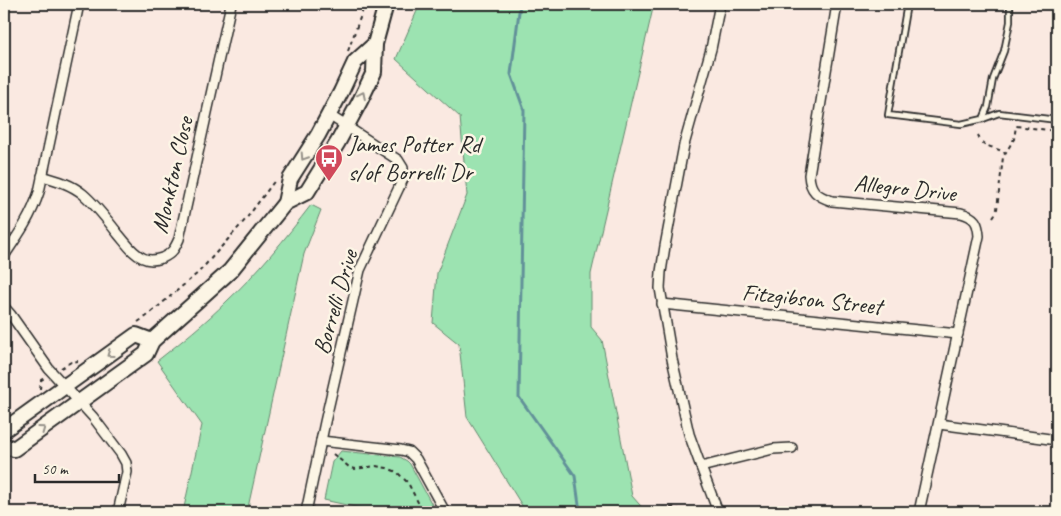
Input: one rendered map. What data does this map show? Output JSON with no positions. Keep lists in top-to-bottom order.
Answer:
{
  "streets": {
    "street": [
      "Monkton Close",
      "Allegro Drive",
      "Fitzgibson Street",
      "Borrelli Drive"
    ]
  },
  "crossings": [
    ["Allegro Drive", "Fitzgibson Street"]
  ],
  "places": {
    "bus stop": ["James Potter Rd s/of Borrelli Dr"]
  },
  "scale_bar": "50 m"
}
